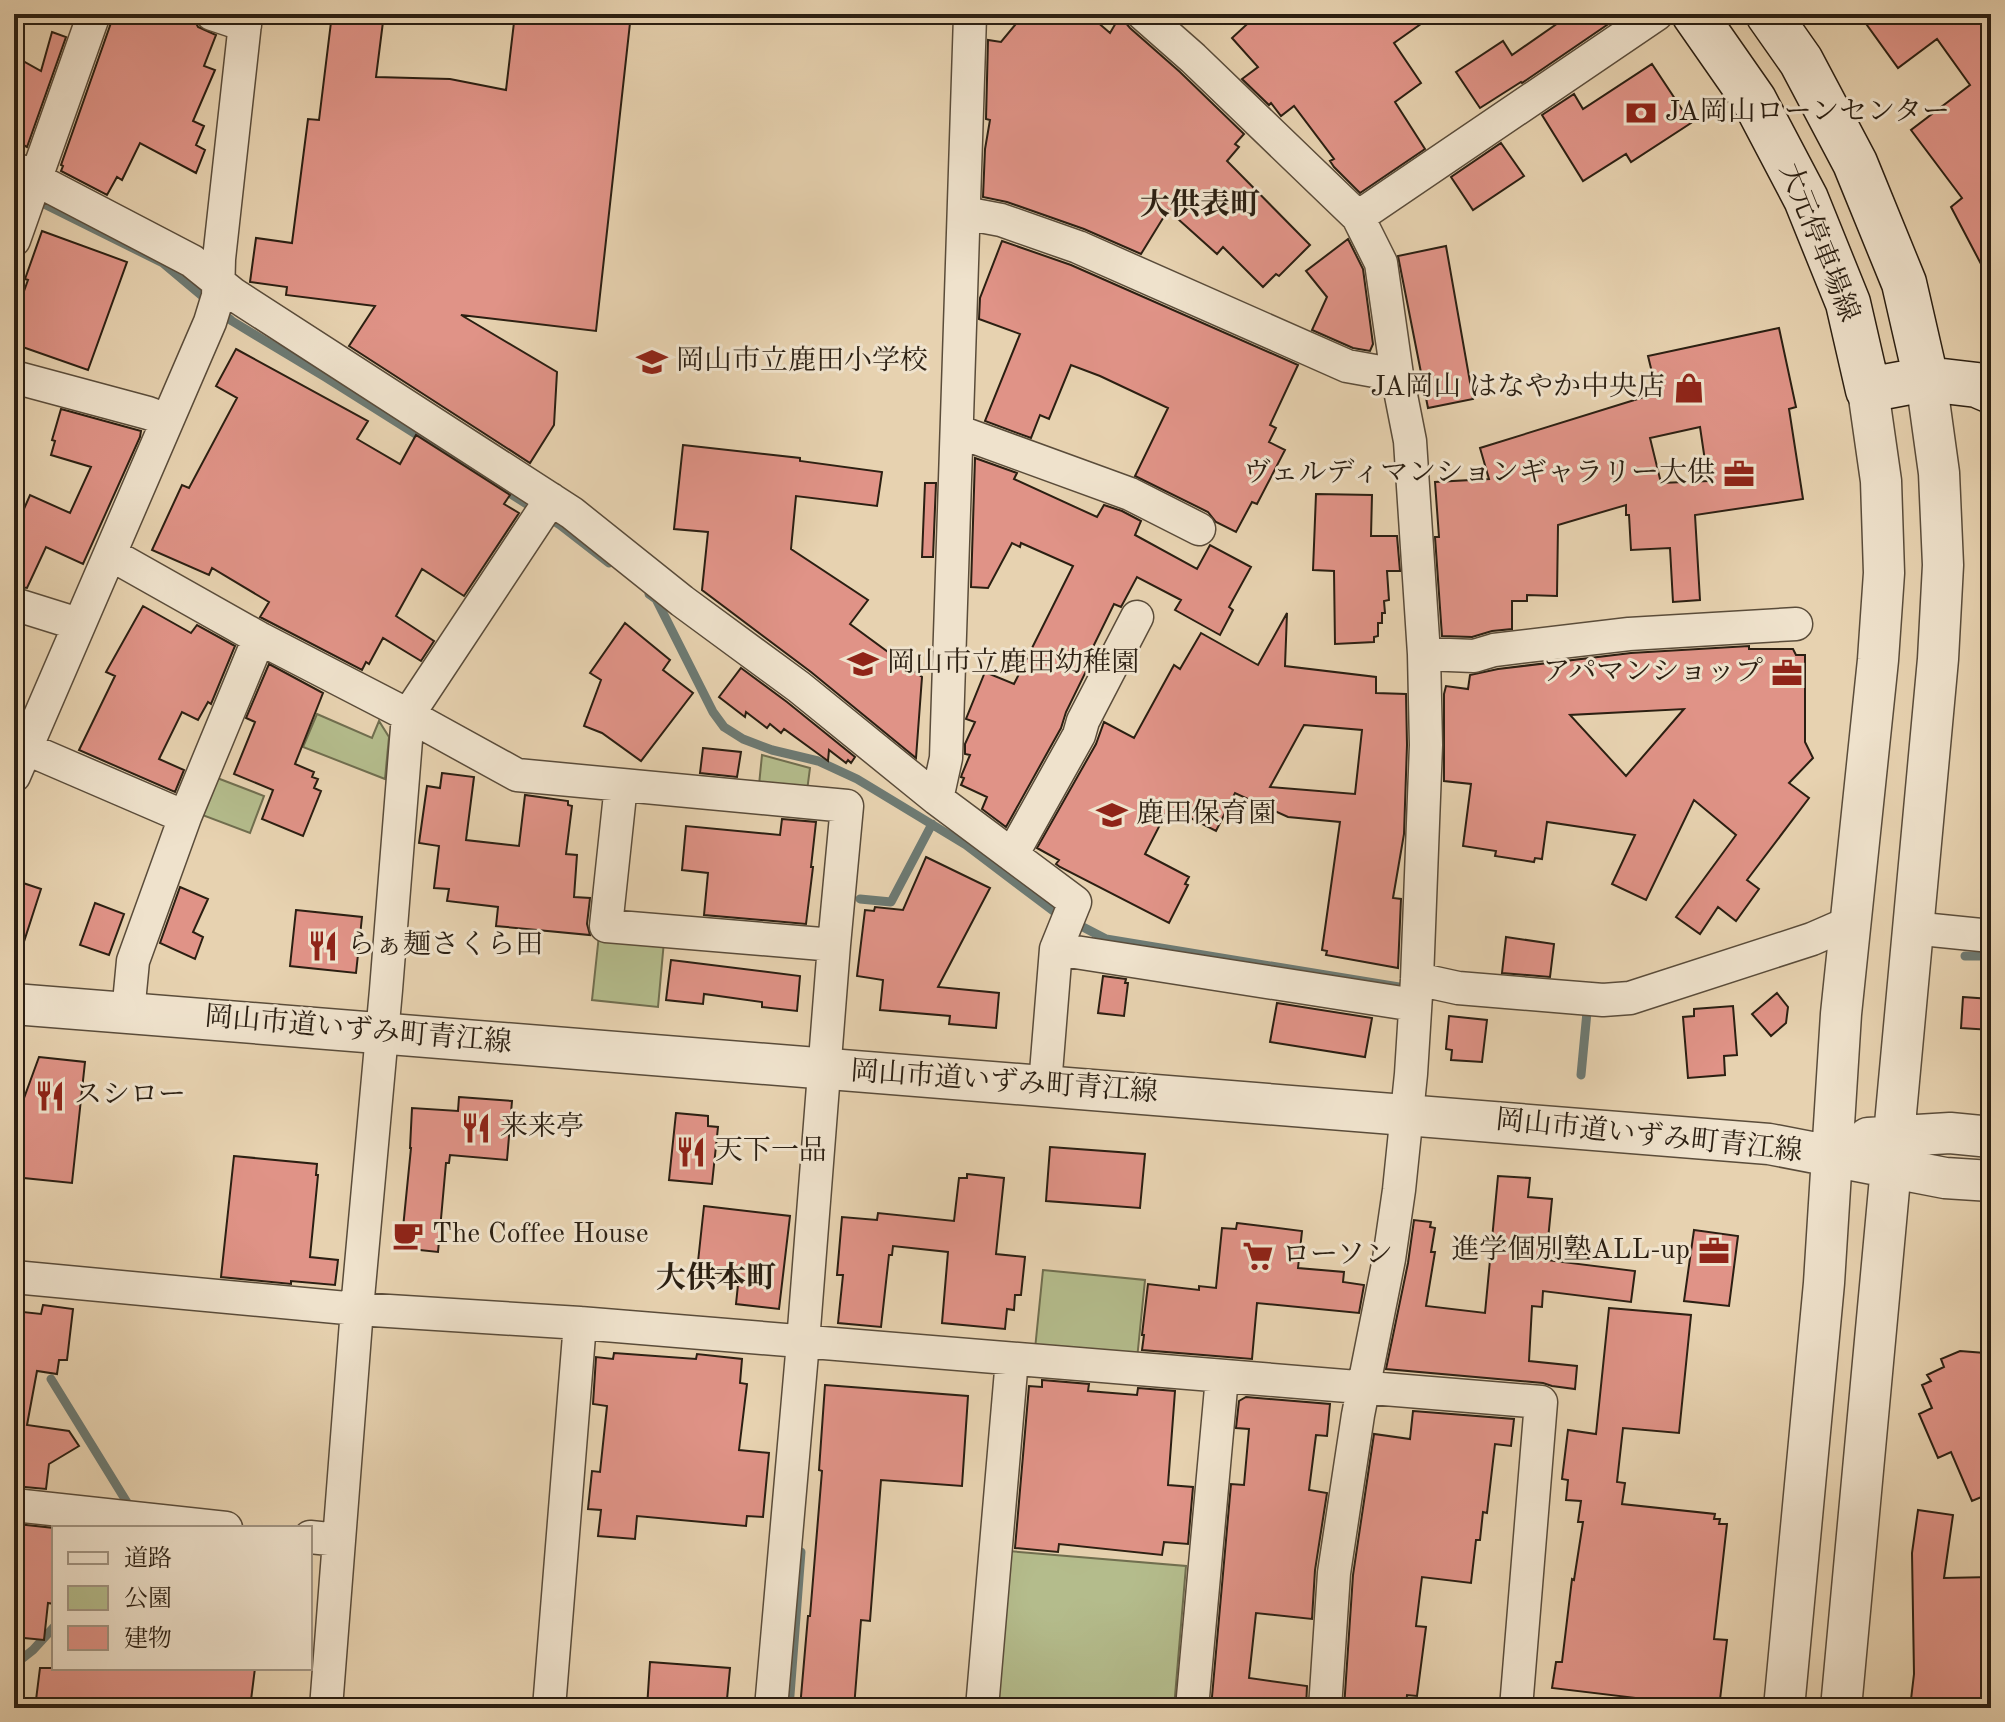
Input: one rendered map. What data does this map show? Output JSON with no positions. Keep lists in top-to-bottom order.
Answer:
{
  "streets": {
    "main road": ["大元停車場線"],
    "street": ["岡山市道いずみ町青江線"]
  },
  "districts": ["大供表町", "大供本町"],
  "places": {
    "bank": ["JA岡山ローンセンター"],
    "school or university": ["岡山市立鹿田小学校", "岡山市立鹿田幼稚園", "鹿田保育園"],
    "shop": ["JA岡山 はなやか中央店"],
    "office": ["ヴェルディマンションギャラリー大供", "アパマンショップ", "進学個別塾ALL-up"],
    "restaurant": [
      "らぁ麺さくら田",
      "スシロー",
      "来来亭",
      "天下一品"
    ],
    "cafe": ["The Coffee House"],
    "supermarket": ["ローソン"]
  },
  "legend": ["道路", "公園", "建物"]
}
